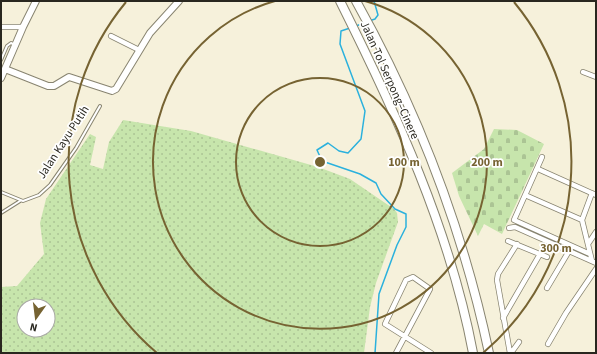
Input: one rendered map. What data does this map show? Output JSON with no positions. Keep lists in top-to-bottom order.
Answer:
{
  "streets": {
    "highway": ["Jalan Tol Serpong–Cinere"],
    "lane": ["Jalan Kayu Putih"]
  },
  "north": "bottom",
  "rings": ["100 m", "200 m", "300 m"]
}
